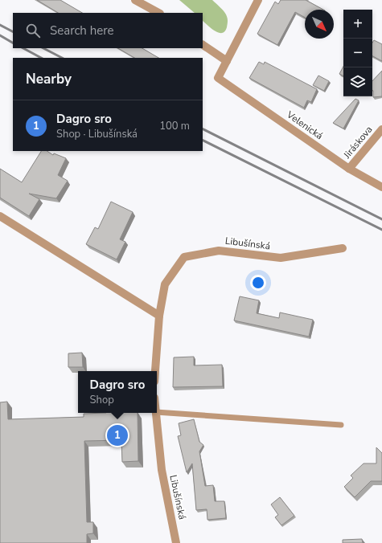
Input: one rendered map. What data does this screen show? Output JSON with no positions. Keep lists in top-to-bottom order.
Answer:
{
  "streets": {
    "street": ["Velenická", "Jiráskova", "Libušínská"]
  },
  "crossings": [
    ["Velenická", "Jiráskova"]
  ],
  "north": "bottom right",
  "page": {
    "map_buttons": ["+", "−"],
    "search": "Search here",
    "heading": "Nearby",
    "list": [
      {
        "mark": "1",
        "name": "Dagro sro",
        "note": "Shop · Libušínská",
        "value": "100 m"
      }
    ],
    "popup": ["Dagro sro", "Shop"],
    "pins": "1"
  }
}
